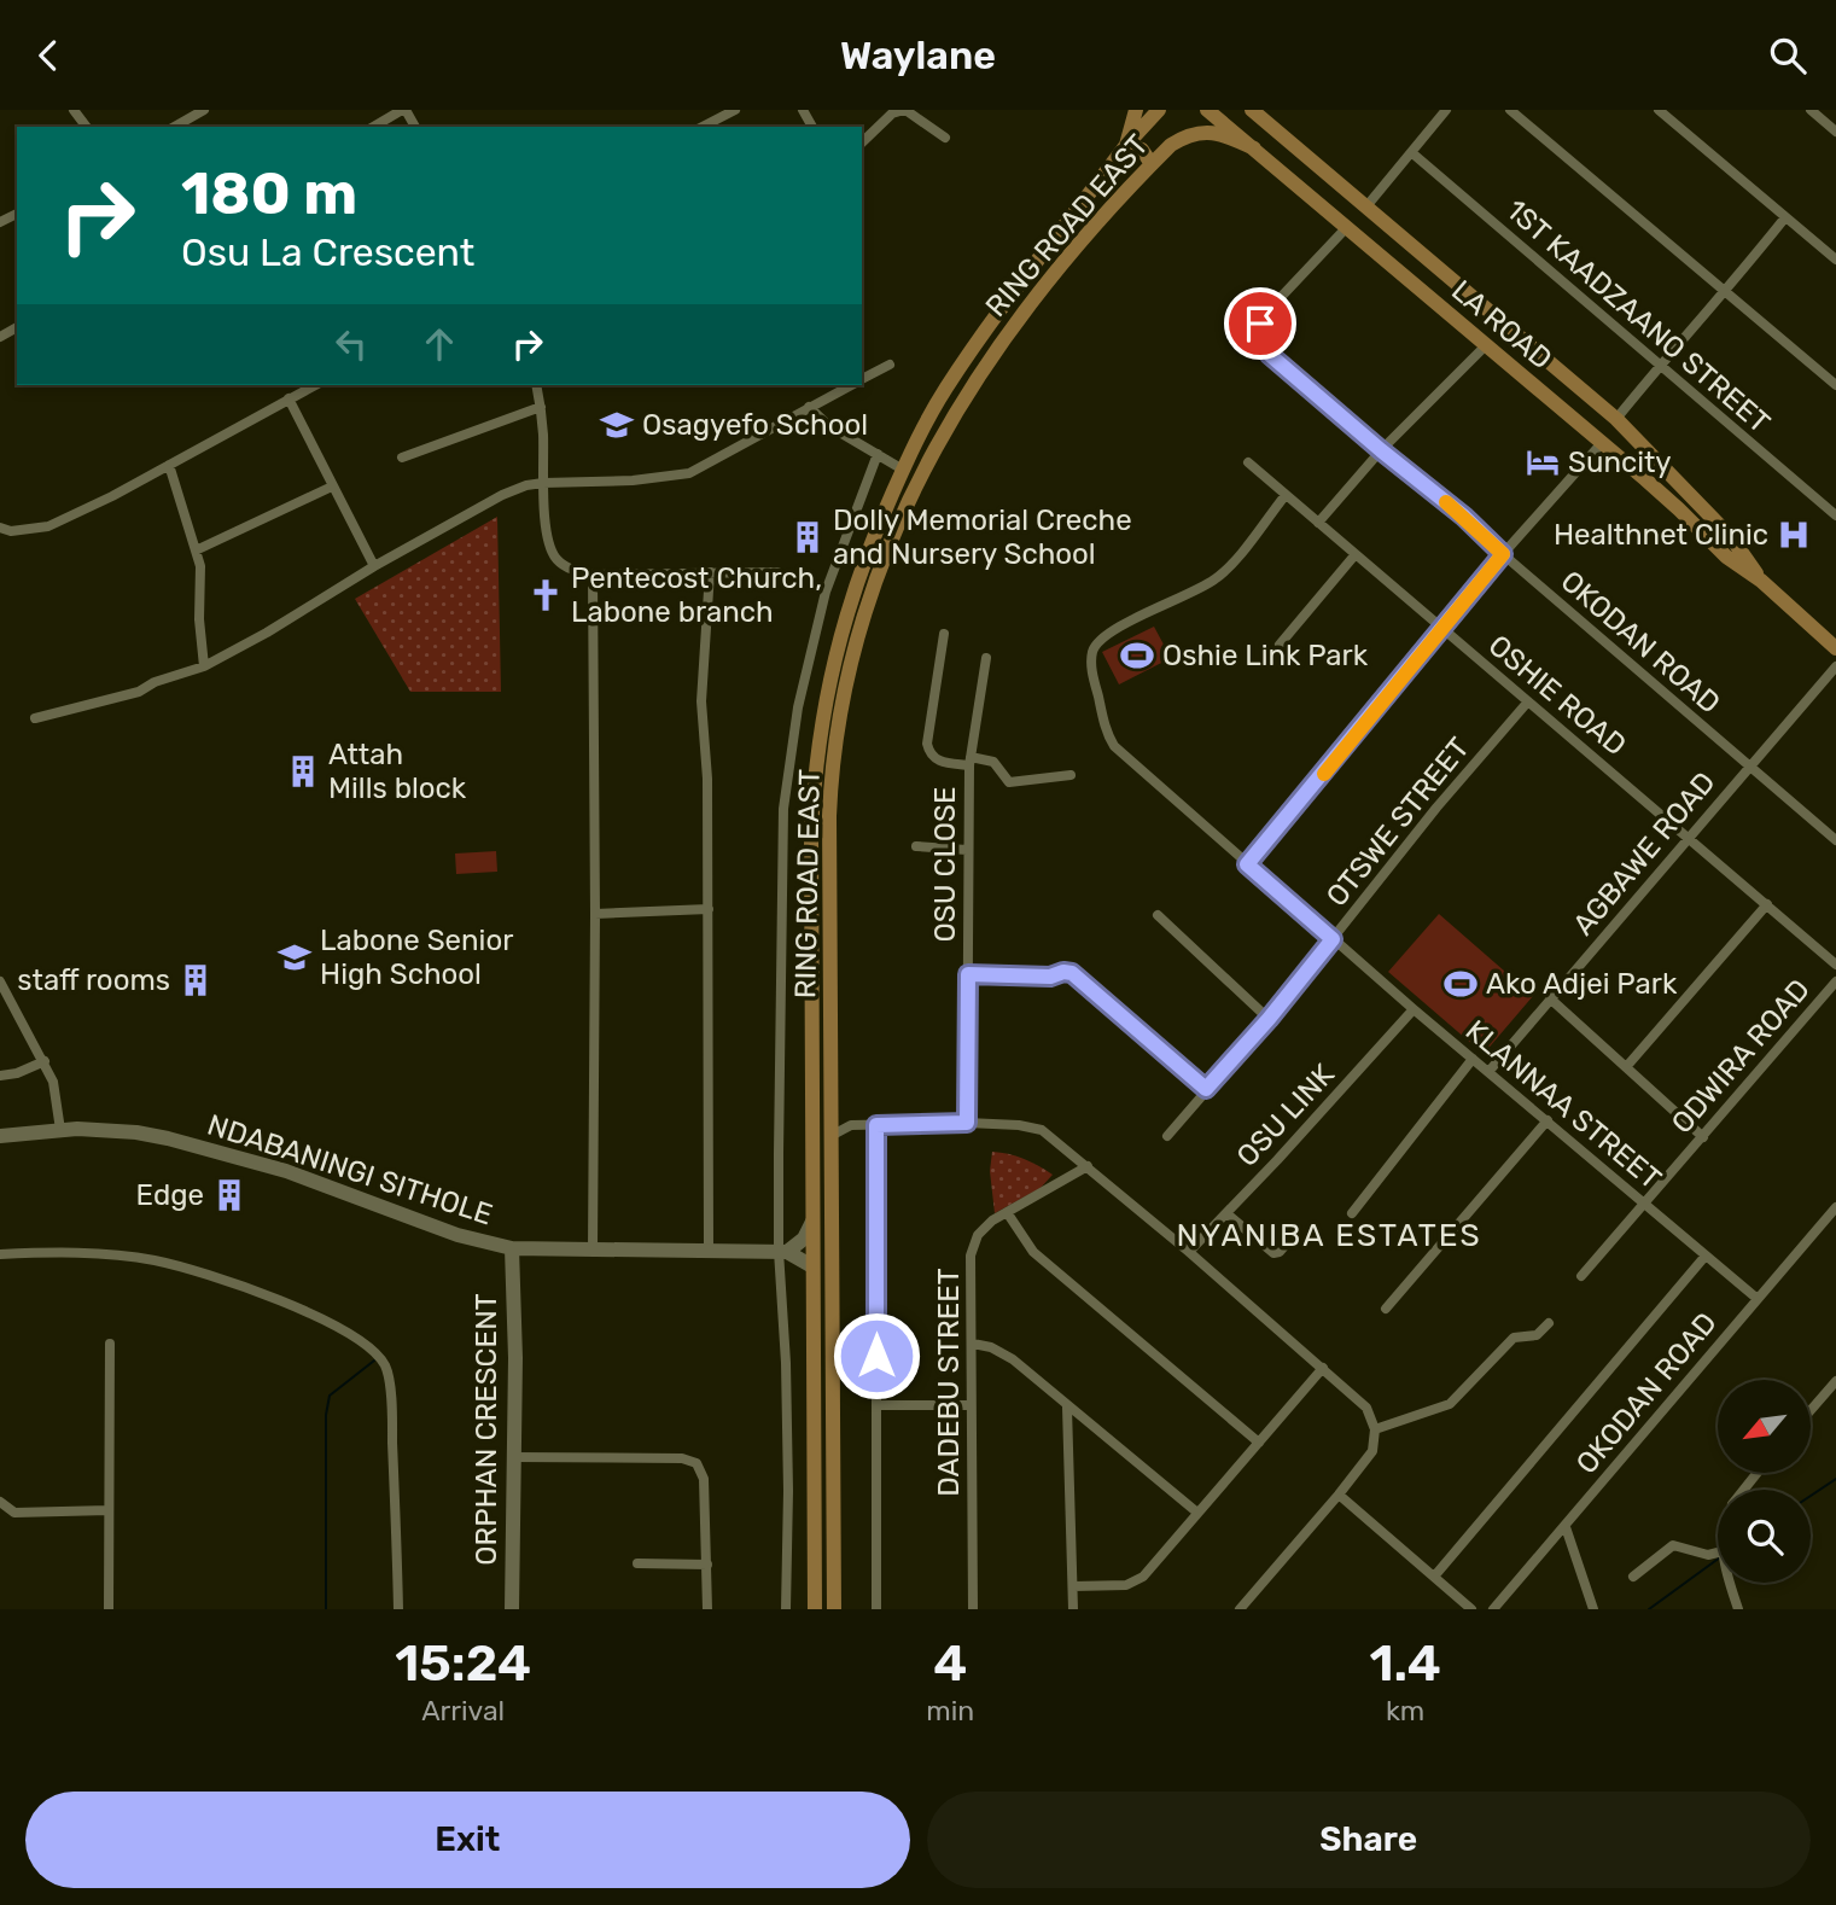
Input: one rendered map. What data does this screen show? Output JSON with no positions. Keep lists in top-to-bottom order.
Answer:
{
  "streets": {
    "main road": ["RING ROAD EAST", "LA ROAD"],
    "street": [
      "1ST KAADZAANO STREET",
      "OKODAN ROAD",
      "OSHIE ROAD",
      "OTSWE STREET",
      "AGBAWE ROAD",
      "OSU CLOSE",
      "ODWIRA ROAD",
      "KLANNAA STREET",
      "OSU LINK",
      "NDABANINGI SITHOLE",
      "DADEBU STREET",
      "ORPHAN CRESCENT"
    ]
  },
  "crossings": [
    ["RING ROAD EAST", "LA ROAD"],
    ["RING ROAD EAST", "NDABANINGI SITHOLE"],
    ["LA ROAD", "OKODAN ROAD"],
    ["OKODAN ROAD", "AGBAWE ROAD"],
    ["OKODAN ROAD", "KLANNAA STREET"],
    ["OSHIE ROAD", "OTSWE STREET"],
    ["OSHIE ROAD", "AGBAWE ROAD"],
    ["OSHIE ROAD", "KLANNAA STREET"],
    ["OTSWE STREET", "KLANNAA STREET"],
    ["AGBAWE ROAD", "KLANNAA STREET"],
    ["ODWIRA ROAD", "KLANNAA STREET"],
    ["KLANNAA STREET", "OSU LINK"],
    ["NDABANINGI SITHOLE", "ORPHAN CRESCENT"]
  ],
  "districts": ["NYANIBA ESTATES"],
  "places": {
    "school or university": ["Osagyefo School", "Labone Senior High School"],
    "hotel": ["Suncity"],
    "hospital": ["Healthnet Clinic"],
    "building": [
      "Dolly Memorial Creche and Nursery School",
      "Attah Mills block",
      "staff rooms",
      "Edge"
    ],
    "church": ["Pentecost Church, Labone branch"],
    "sports": ["Oshie Link Park", "Ako Adjei Park"]
  },
  "north": "bottom left",
  "page": {
    "header": "Waylane",
    "turn": ["180 m", "Osu La Crescent"],
    "eta": [
      "15:24",
      "Arrival",
      "4",
      "min",
      "1.4",
      "km"
    ],
    "buttons": ["Exit", "Share"]
  }
}
